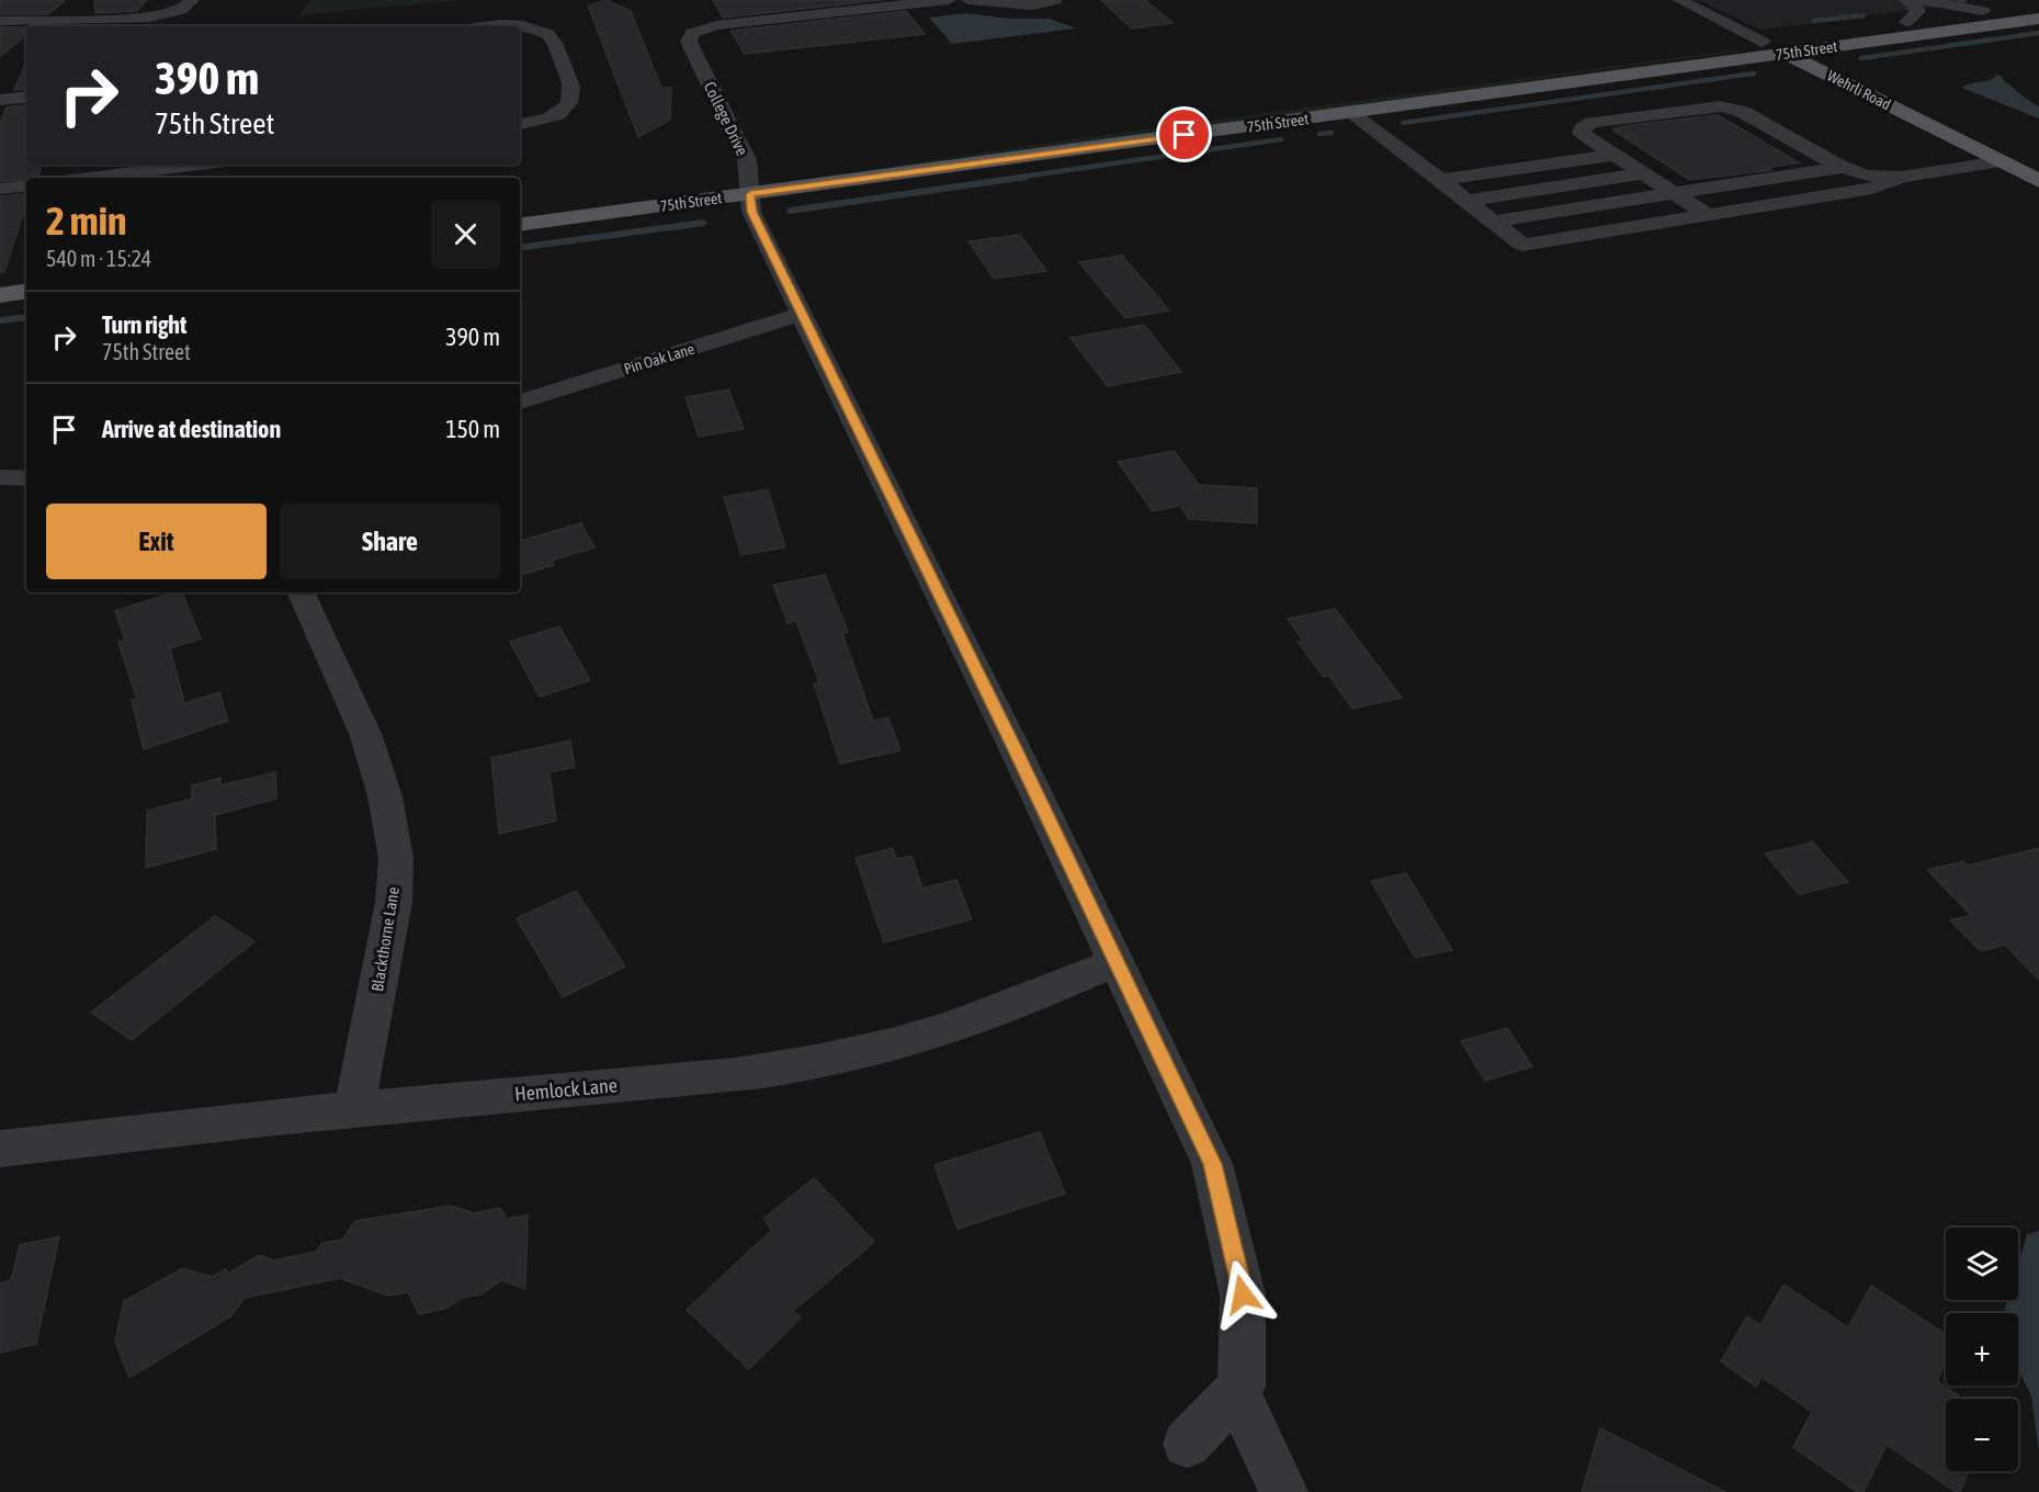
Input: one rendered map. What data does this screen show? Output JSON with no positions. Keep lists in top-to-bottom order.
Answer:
{
  "streets": {
    "main road": ["75th Street", "Wehrli Road"],
    "street": [
      "College Drive",
      "Pin Oak Lane",
      "Blackthorne Lane",
      "Hemlock Lane"
    ]
  },
  "crossings": [
    ["75th Street", "Wehrli Road"],
    ["75th Street", "College Drive"],
    ["College Drive", "Pin Oak Lane"],
    ["College Drive", "Hemlock Lane"],
    ["Blackthorne Lane", "Hemlock Lane"]
  ],
  "page": {
    "turn": ["390 m", "75th Street"],
    "heading": ["2 min", "540 m · 15:24"],
    "list": [
      {
        "name": "Turn right",
        "note": "75th Street",
        "value": "390 m"
      },
      {
        "name": "Arrive at destination",
        "value": "150 m"
      }
    ],
    "buttons": ["Exit", "Share"],
    "map_buttons": ["+", "−"]
  }
}
